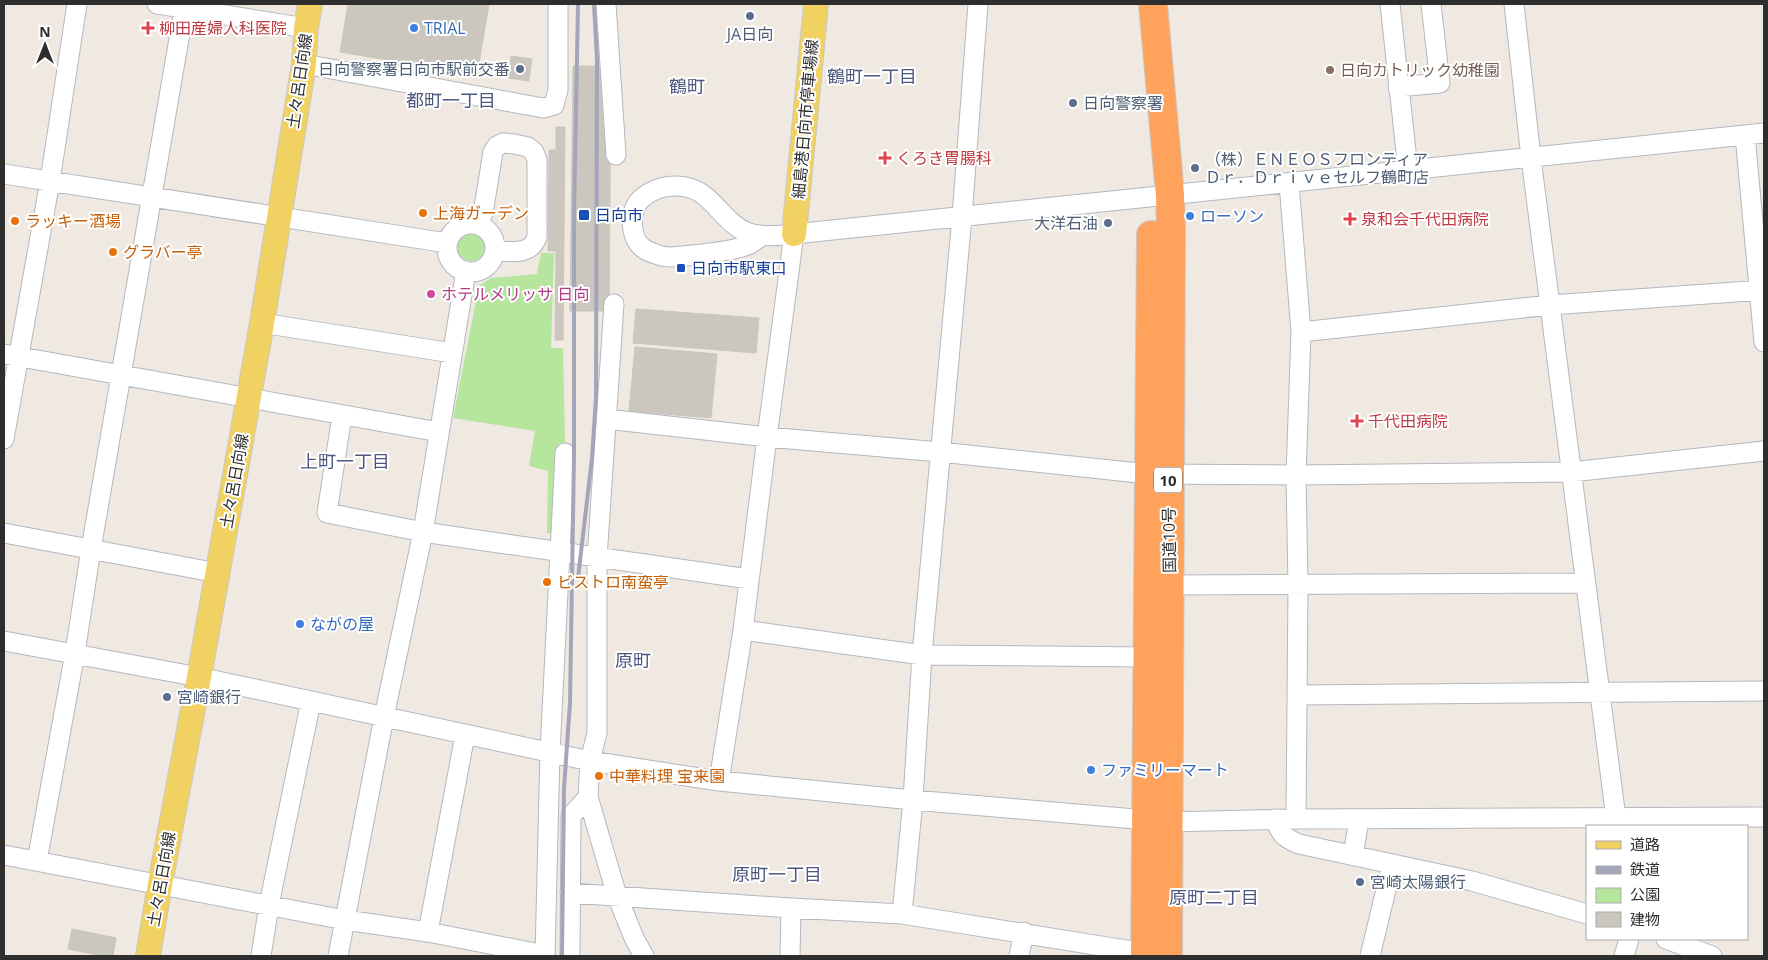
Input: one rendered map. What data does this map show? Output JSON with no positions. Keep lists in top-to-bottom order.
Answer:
{
  "streets": {
    "highway": ["10", "国道10号"],
    "main road": ["土々呂日向線", "細島港日向市停車場線"]
  },
  "districts": [
    "鶴町一丁目",
    "鶴町",
    "都町一丁目",
    "上町一丁目",
    "原町",
    "原町一丁目",
    "原町二丁目"
  ],
  "places": {
    "other": [
      "JA日向",
      "TRIAL",
      "日向警察署日向市駅前交番",
      "日向カトリック幼稚園",
      "日向警察署",
      "（株）ＥＮＥＯＳフロンティア Ｄｒ．Ｄｒｉｖｅセルフ鶴町店",
      "上海ガーデン",
      "ローソン",
      "ラッキー酒場",
      "大洋石油",
      "グラバー亭",
      "ホテルメリッサ 日向",
      "ビストロ南蛮亭",
      "ながの屋",
      "宮崎銀行",
      "ファミリーマート",
      "中華料理 宝来園",
      "宮崎太陽銀行"
    ],
    "health": [
      "柳田産婦人科医院",
      "くろき胃腸科",
      "泉和会千代田病院",
      "千代田病院"
    ],
    "transit": ["日向市", "日向市駅東口"]
  },
  "legend": [
    "道路",
    "鉄道",
    "公園",
    "建物"
  ],
  "north": "top"
}
